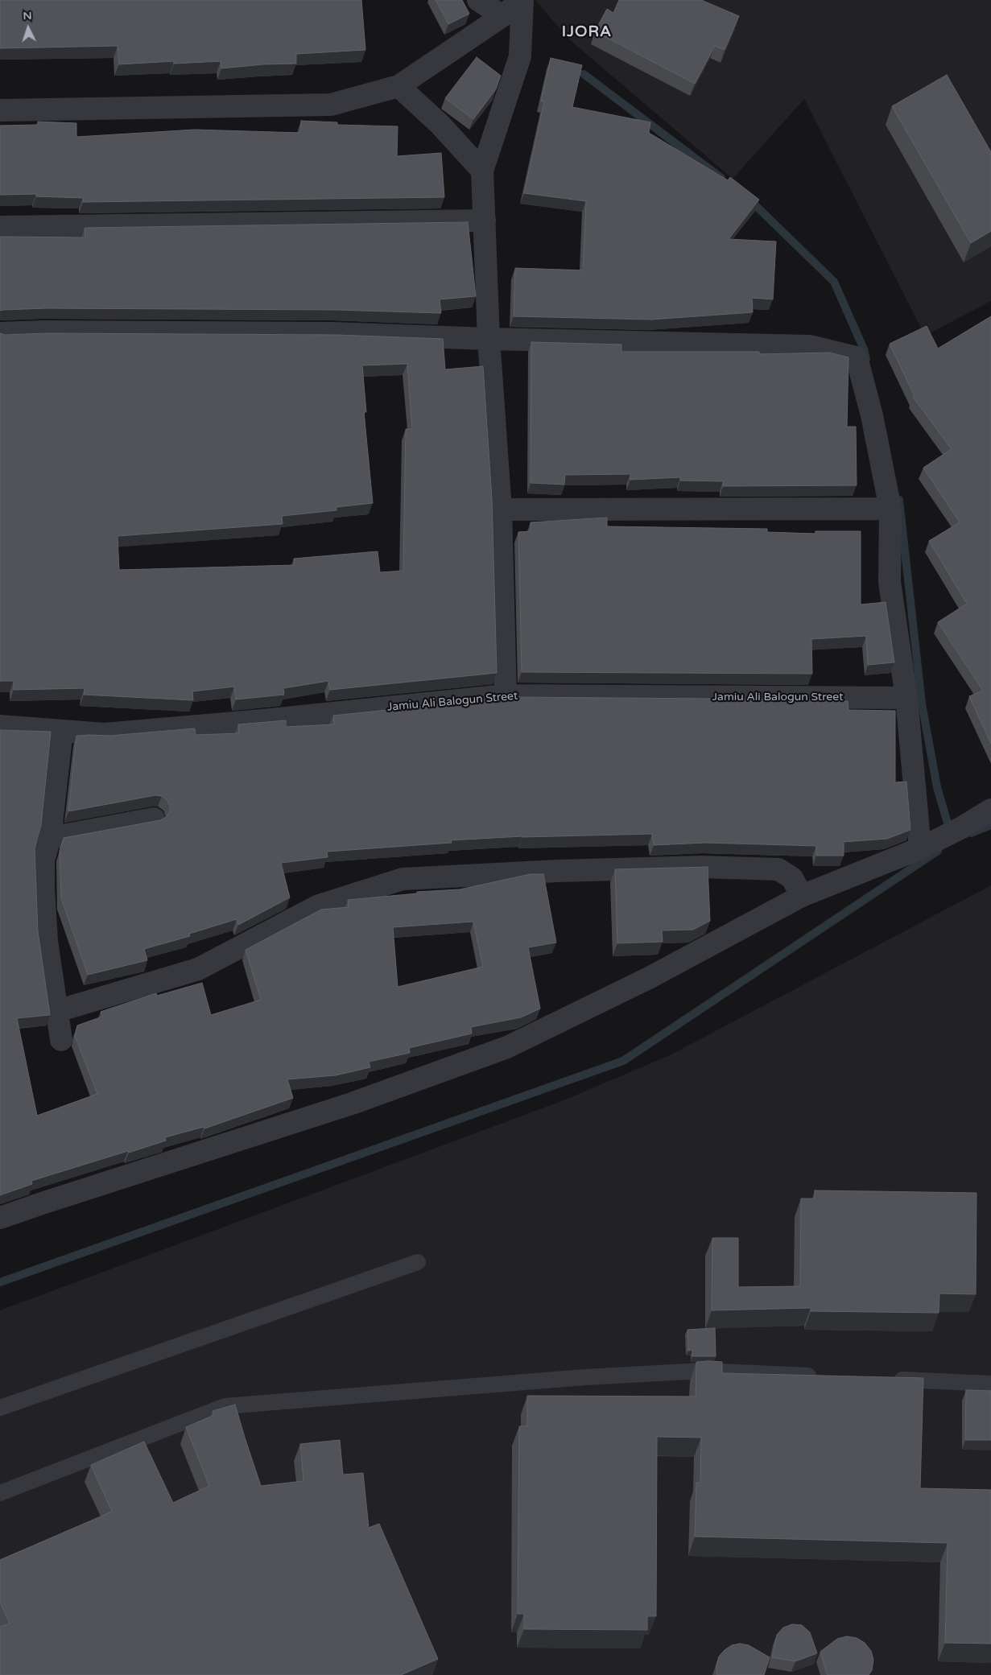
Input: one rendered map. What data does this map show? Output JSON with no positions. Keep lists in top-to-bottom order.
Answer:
{
  "streets": {
    "street": ["Jamiu Ali Balogun Street"]
  },
  "districts": ["IJORA"],
  "north": "top"
}
